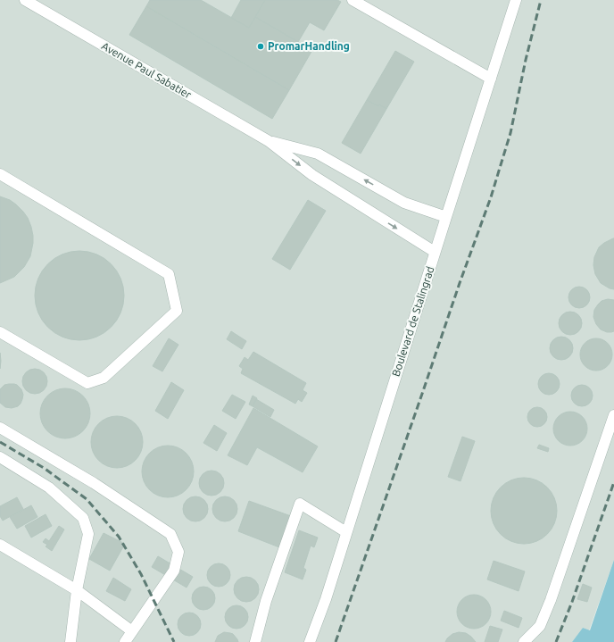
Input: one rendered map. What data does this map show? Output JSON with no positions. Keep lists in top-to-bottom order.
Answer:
{
  "streets": {
    "street": ["Avenue Paul Sabatier", "Boulevard de Stalingrad"]
  },
  "crossings": [
    ["Avenue Paul Sabatier", "Boulevard de Stalingrad"]
  ],
  "places": ["PromarHandling"]
}
